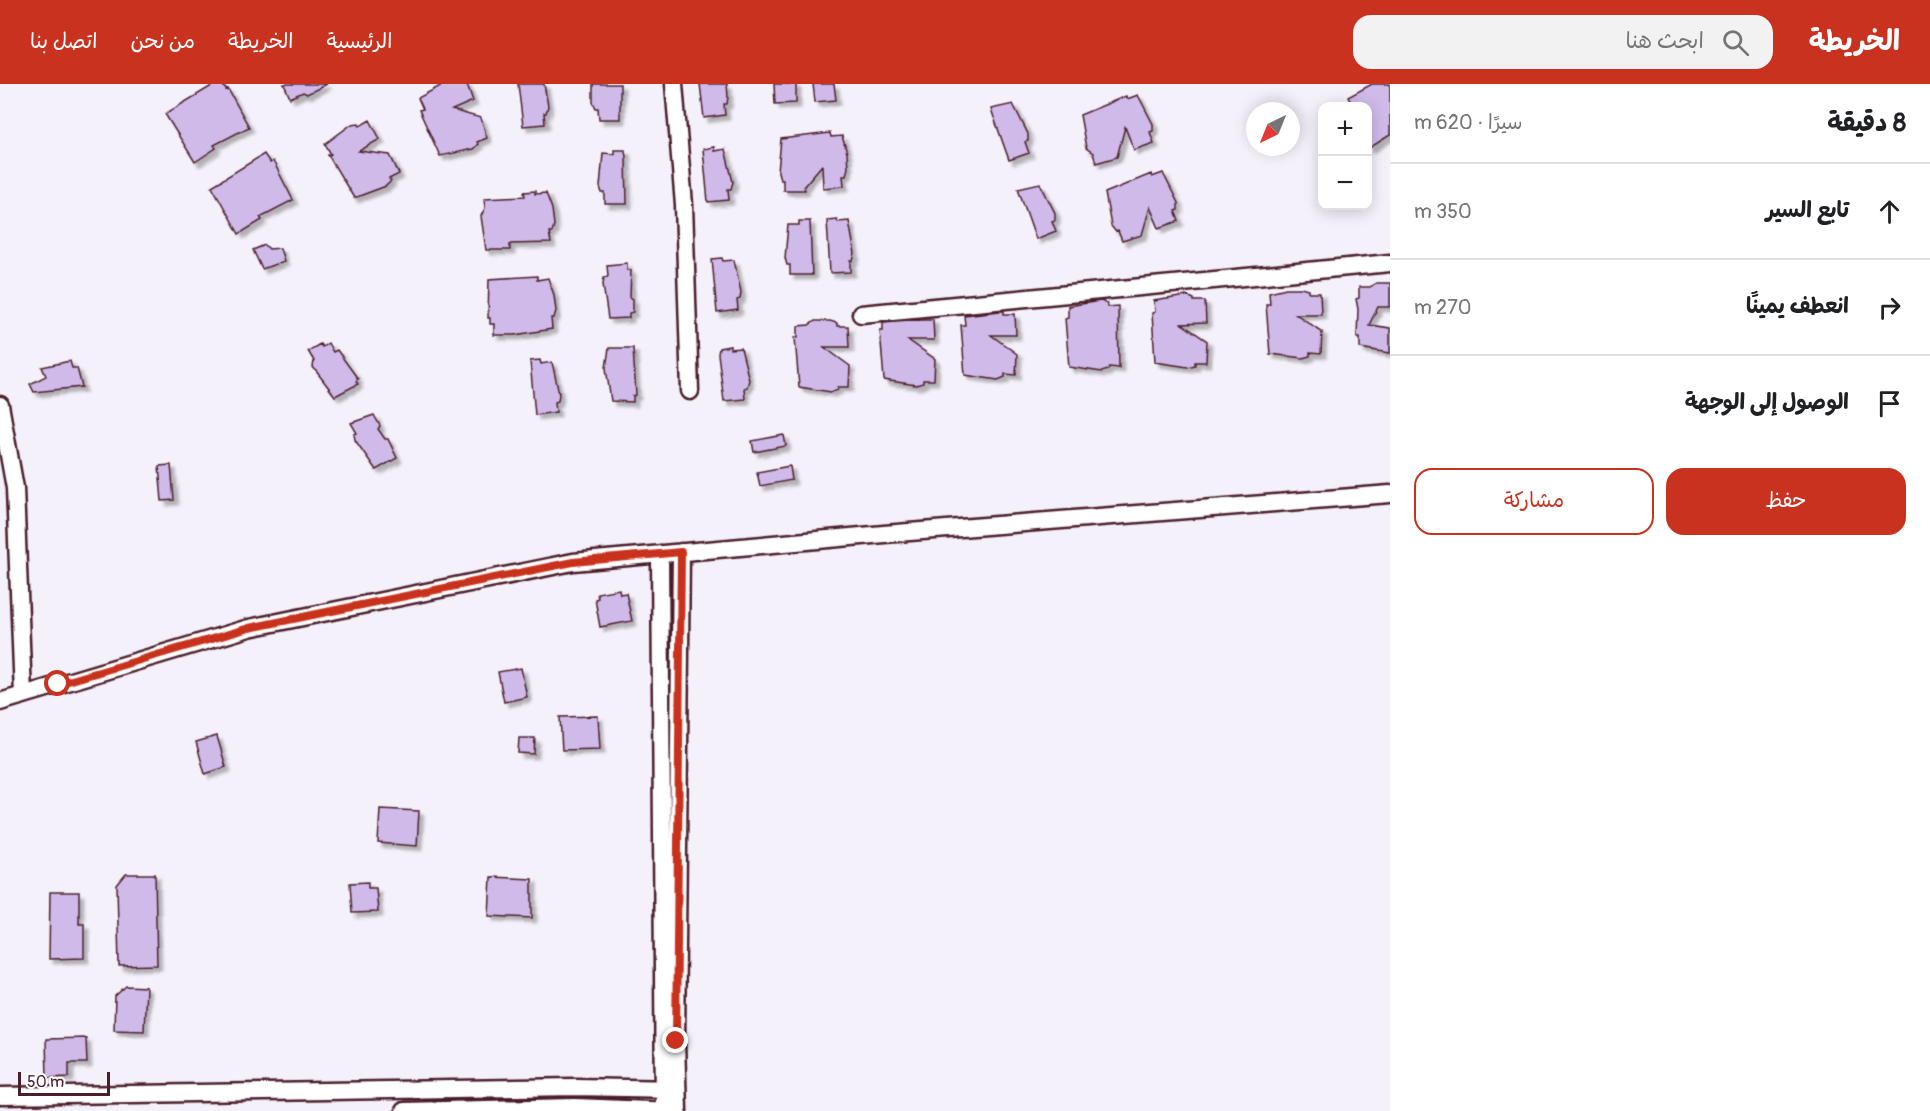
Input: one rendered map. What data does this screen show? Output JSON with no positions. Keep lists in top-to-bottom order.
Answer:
{
  "scale_bar": "50 m",
  "north": "bottom left",
  "page": {
    "header": "الخريطة",
    "search": "ابحث هنا",
    "nav": [
      "الرئيسية",
      "الخريطة",
      "من نحن",
      "اتصل بنا"
    ],
    "heading": ["8 دقيقة", "سيرًا · 620 m"],
    "map_buttons": ["+", "−"],
    "list": [
      ["تابع السير", "350 m"],
      ["انعطف يمينًا", "270 m"],
      "الوصول إلى الوجهة"
    ],
    "buttons": ["حفظ", "مشاركة"],
    "scale": "50 m"
  }
}
